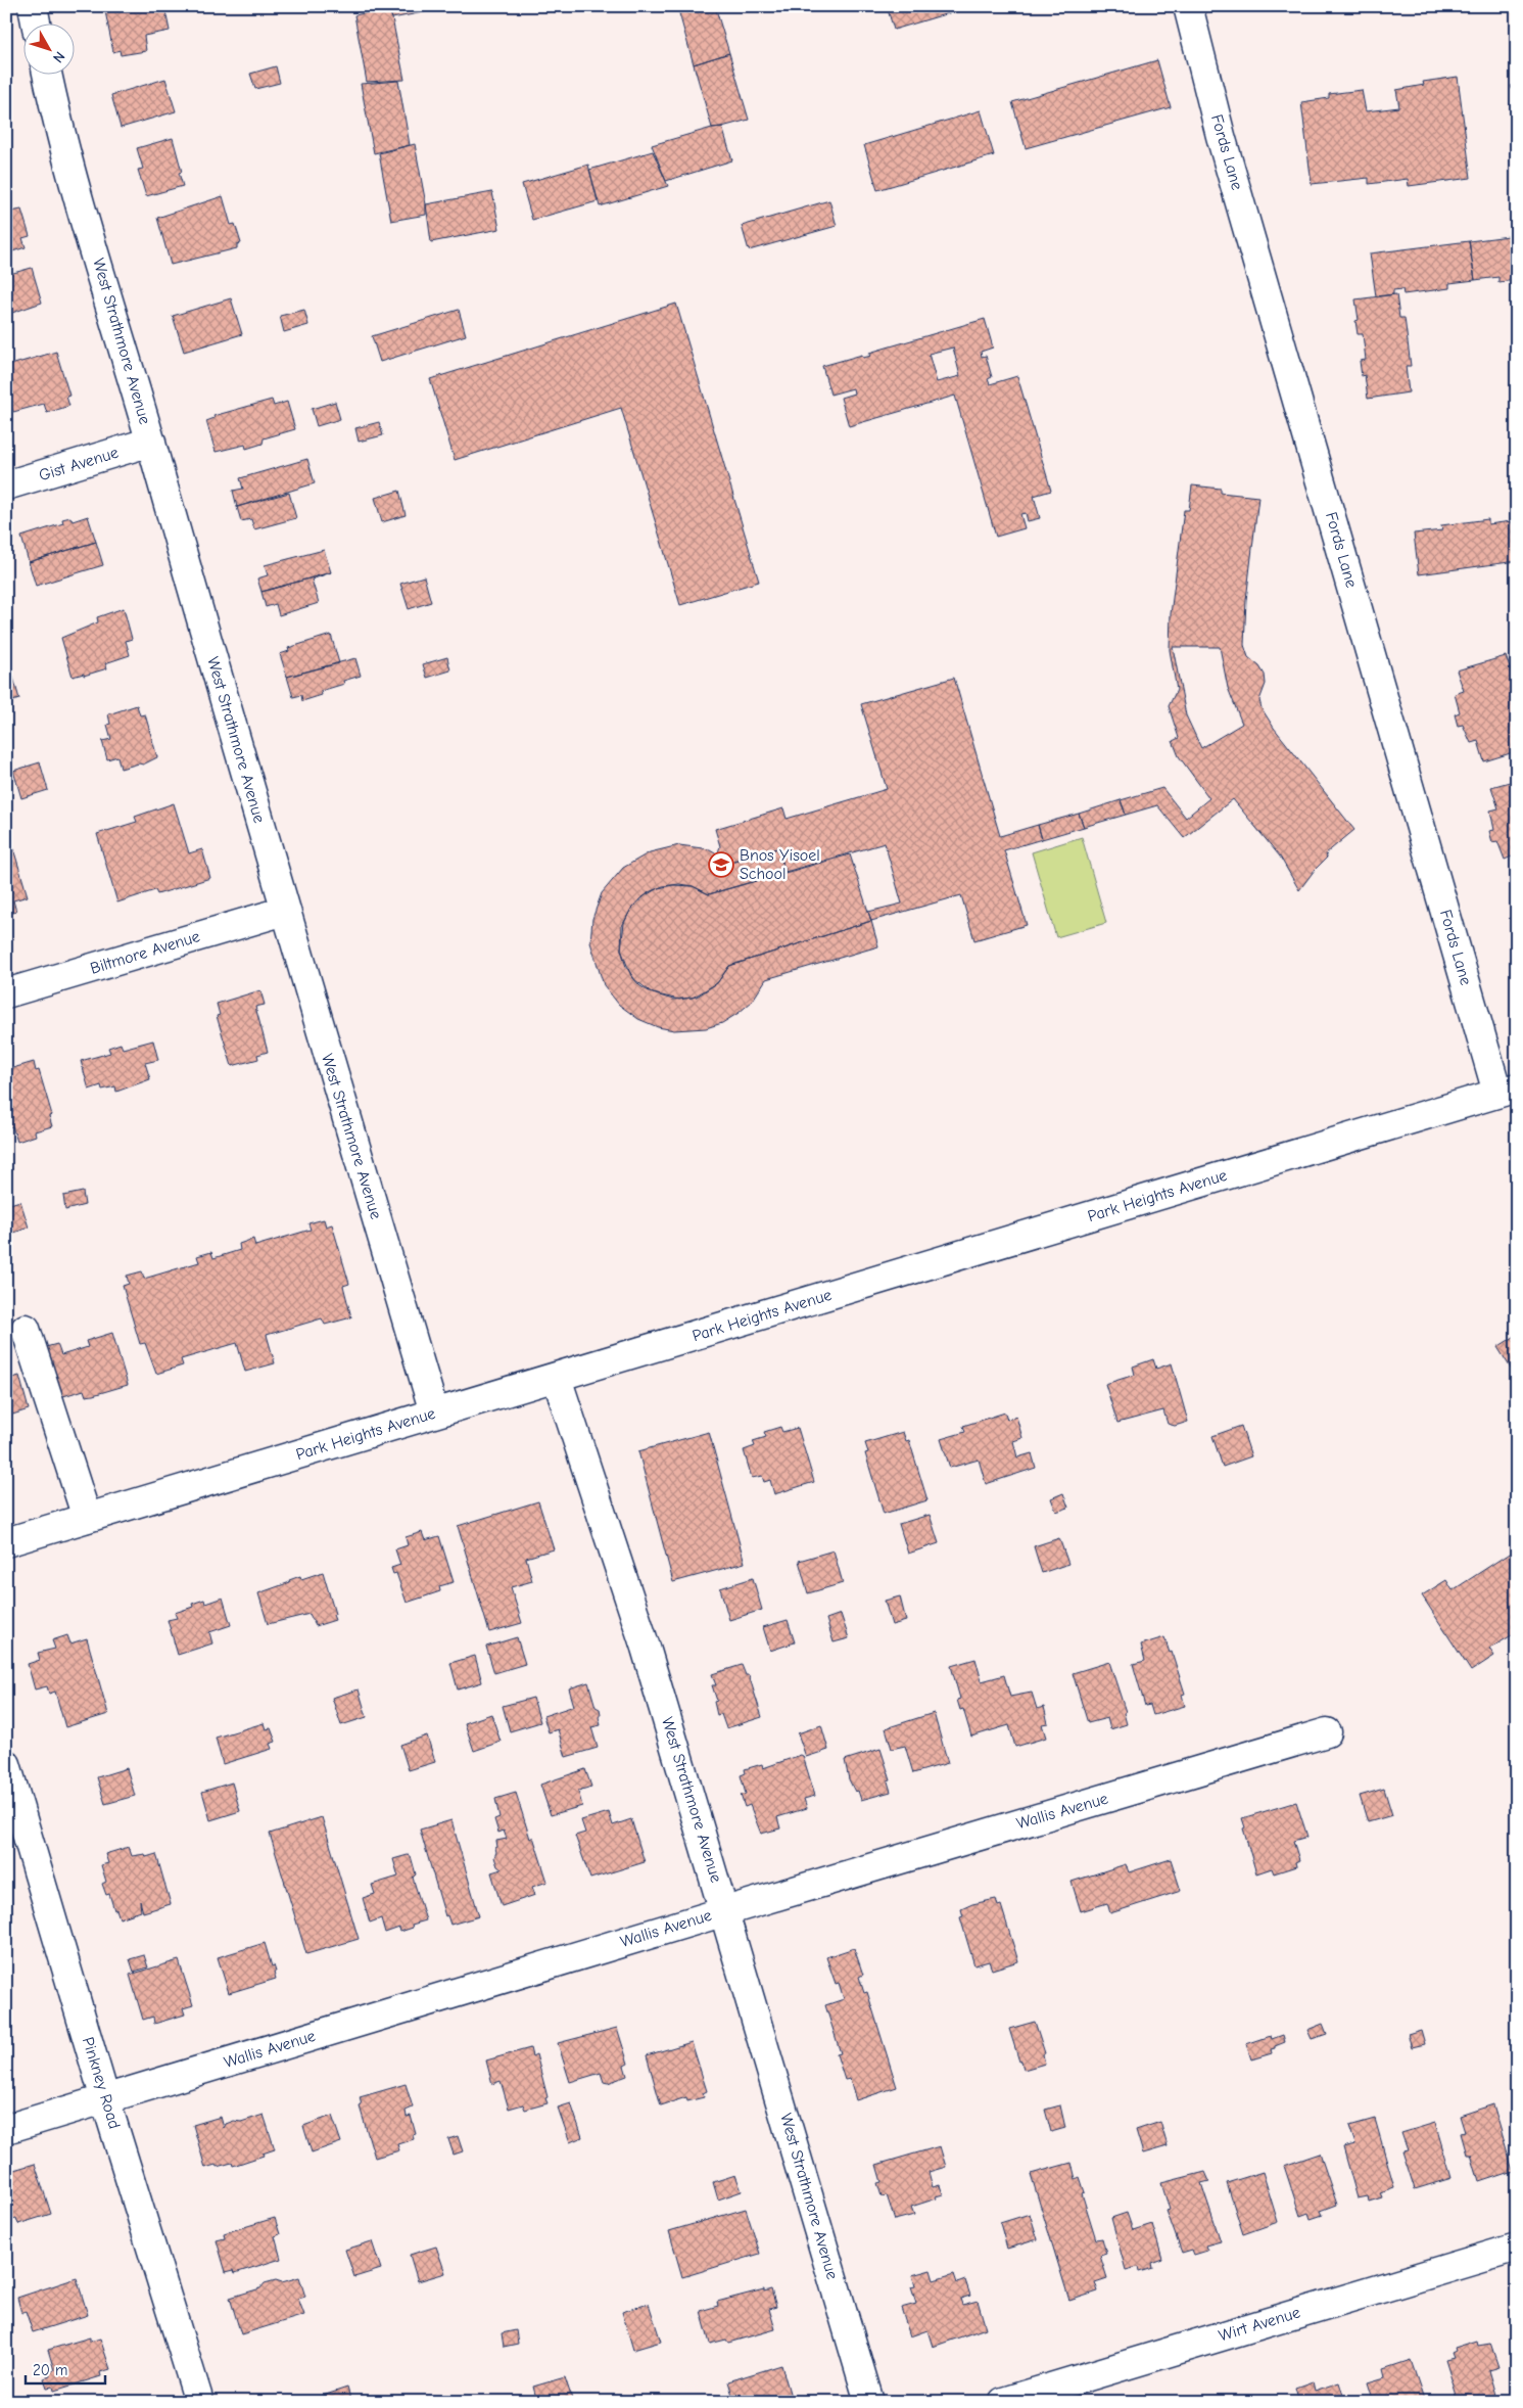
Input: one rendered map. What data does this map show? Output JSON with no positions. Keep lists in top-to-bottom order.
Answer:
{
  "streets": {
    "street": [
      "Fords Lane",
      "West Strathmore Avenue",
      "Gist Avenue",
      "Biltmore Avenue",
      "Park Heights Avenue",
      "Wallis Avenue",
      "Pinkney Road",
      "Wirt Avenue"
    ]
  },
  "crossings": [
    ["Fords Lane", "Park Heights Avenue"],
    ["West Strathmore Avenue", "Gist Avenue"],
    ["West Strathmore Avenue", "Biltmore Avenue"],
    ["West Strathmore Avenue", "Park Heights Avenue"],
    ["West Strathmore Avenue", "Wallis Avenue"],
    ["Wallis Avenue", "Pinkney Road"]
  ],
  "places": {
    "school or university": ["Bnos Yisoel School"]
  },
  "scale_bar": "20 m",
  "north": "bottom right"
}
